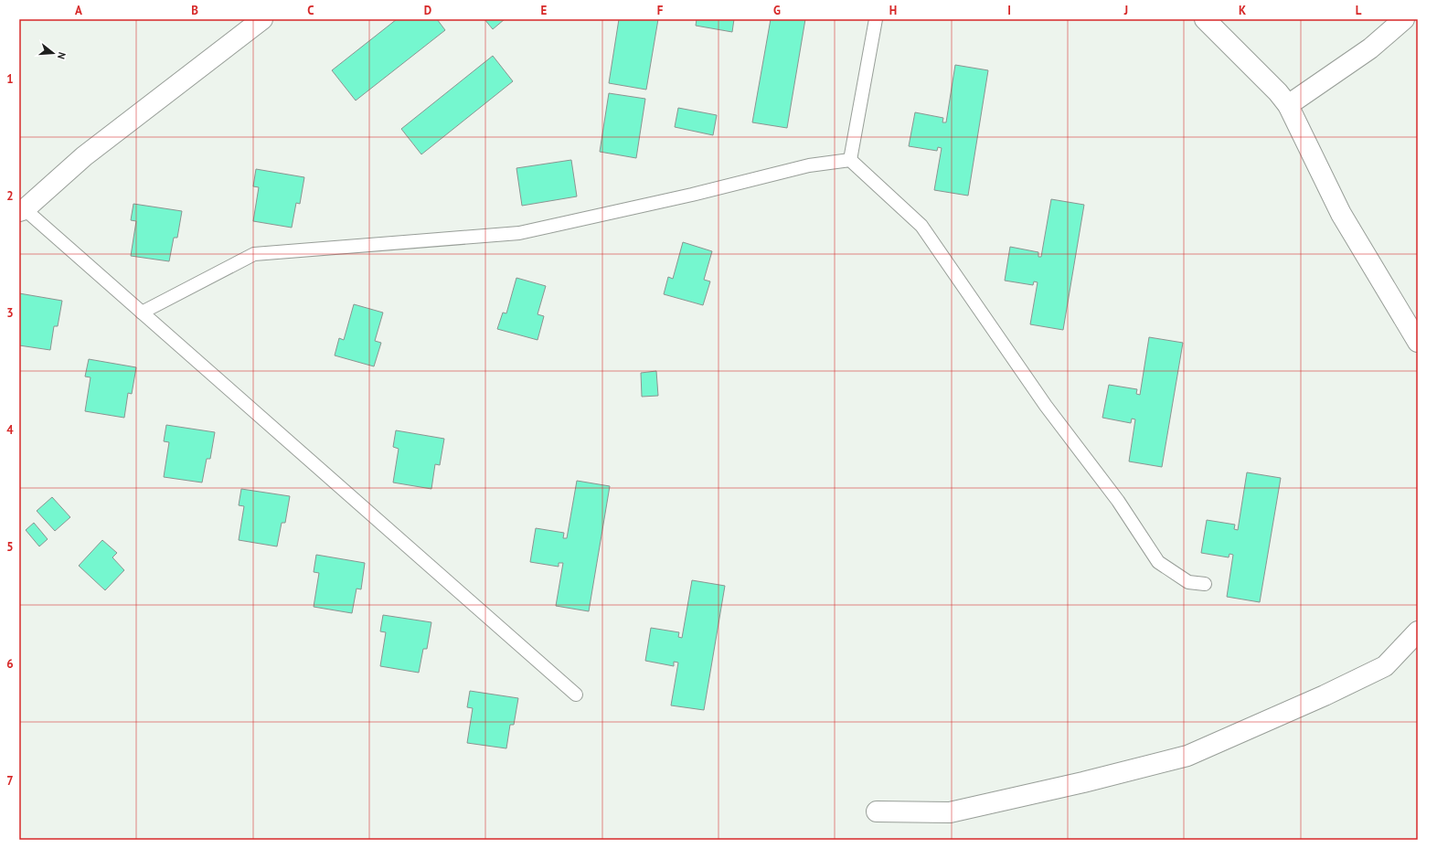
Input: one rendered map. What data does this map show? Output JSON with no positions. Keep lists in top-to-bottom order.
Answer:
{
  "north": "right",
  "grid": {
    "columns": [
      "A",
      "B",
      "C",
      "D",
      "E",
      "F",
      "G",
      "H",
      "I",
      "J",
      "K",
      "L"
    ],
    "rows": [
      "1",
      "2",
      "3",
      "4",
      "5",
      "6",
      "7"
    ]
  }
}
